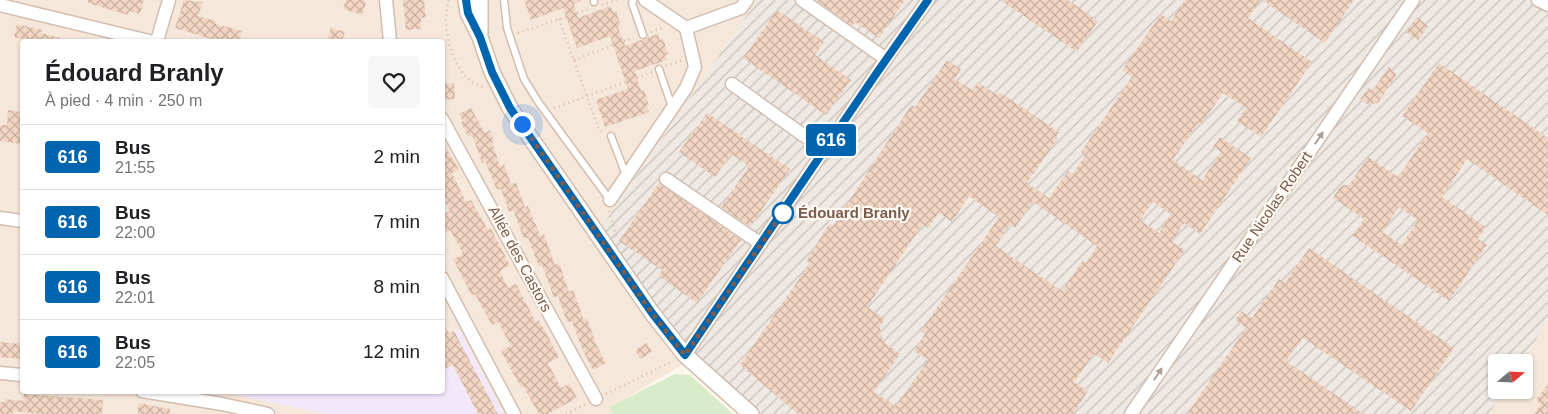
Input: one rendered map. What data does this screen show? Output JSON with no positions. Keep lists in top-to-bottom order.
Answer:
{
  "streets": {
    "street": ["Rue Nicolas Robert", "Allée des Castors"]
  },
  "one_way": ["Rue Nicolas Robert"],
  "places": ["Édouard Branly"],
  "lines": ["bus line 616"],
  "north": "right",
  "page": {
    "on_map": "616",
    "heading": ["Édouard Branly", "À pied · 4 min · 250 m"],
    "list": [
      {
        "mark": "616",
        "name": "Bus",
        "note": "21:55",
        "value": "2 min"
      },
      {
        "mark": "616",
        "name": "Bus",
        "note": "22:00",
        "value": "7 min"
      },
      {
        "mark": "616",
        "name": "Bus",
        "note": "22:01",
        "value": "8 min"
      },
      {
        "mark": "616",
        "name": "Bus",
        "note": "22:05",
        "value": "12 min"
      }
    ]
  }
}
